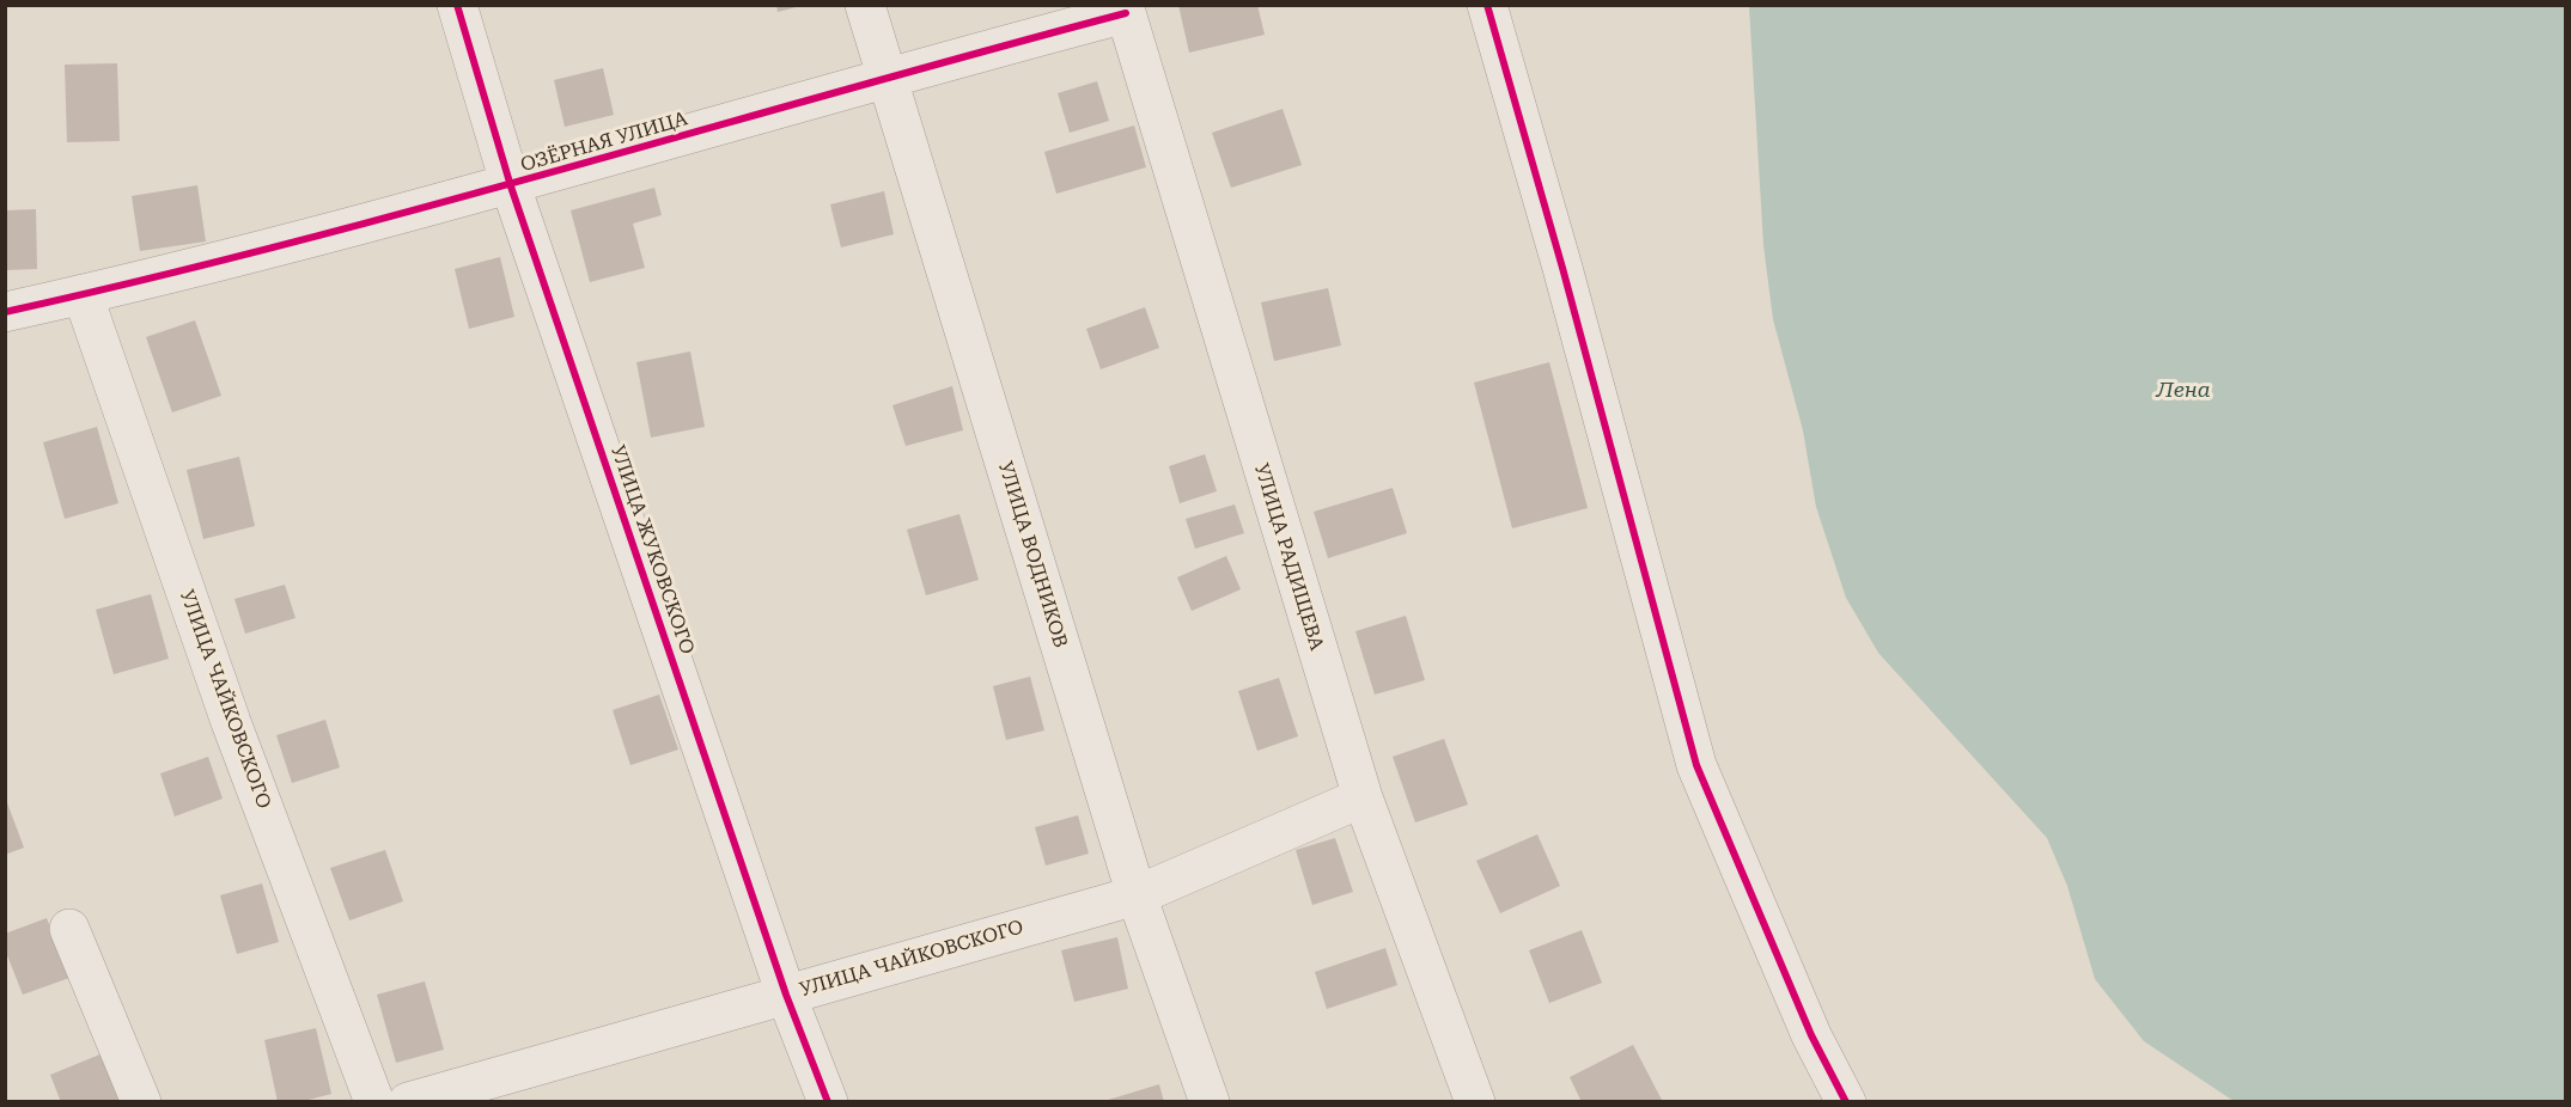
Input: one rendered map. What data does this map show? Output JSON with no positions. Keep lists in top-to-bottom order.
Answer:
{
  "streets": {
    "street": [
      "ОЗЁРНАЯ УЛИЦА",
      "УЛИЦА ЖУКОВСКОГО",
      "УЛИЦА ВОДНИКОВ",
      "УЛИЦА РАДИЩЕВА",
      "УЛИЦА ЧАЙКОВСКОГО"
    ]
  },
  "crossings": [
    ["ОЗЁРНАЯ УЛИЦА", "УЛИЦА ЖУКОВСКОГО"],
    ["ОЗЁРНАЯ УЛИЦА", "УЛИЦА ВОДНИКОВ"],
    ["ОЗЁРНАЯ УЛИЦА", "УЛИЦА РАДИЩЕВА"],
    ["ОЗЁРНАЯ УЛИЦА", "УЛИЦА ЧАЙКОВСКОГО"],
    ["УЛИЦА ЖУКОВСКОГО", "УЛИЦА ЧАЙКОВСКОГО"],
    ["УЛИЦА ВОДНИКОВ", "УЛИЦА ЧАЙКОВСКОГО"],
    ["УЛИЦА РАДИЩЕВА", "УЛИЦА ЧАЙКОВСКОГО"]
  ],
  "water": ["Лена"]
}
